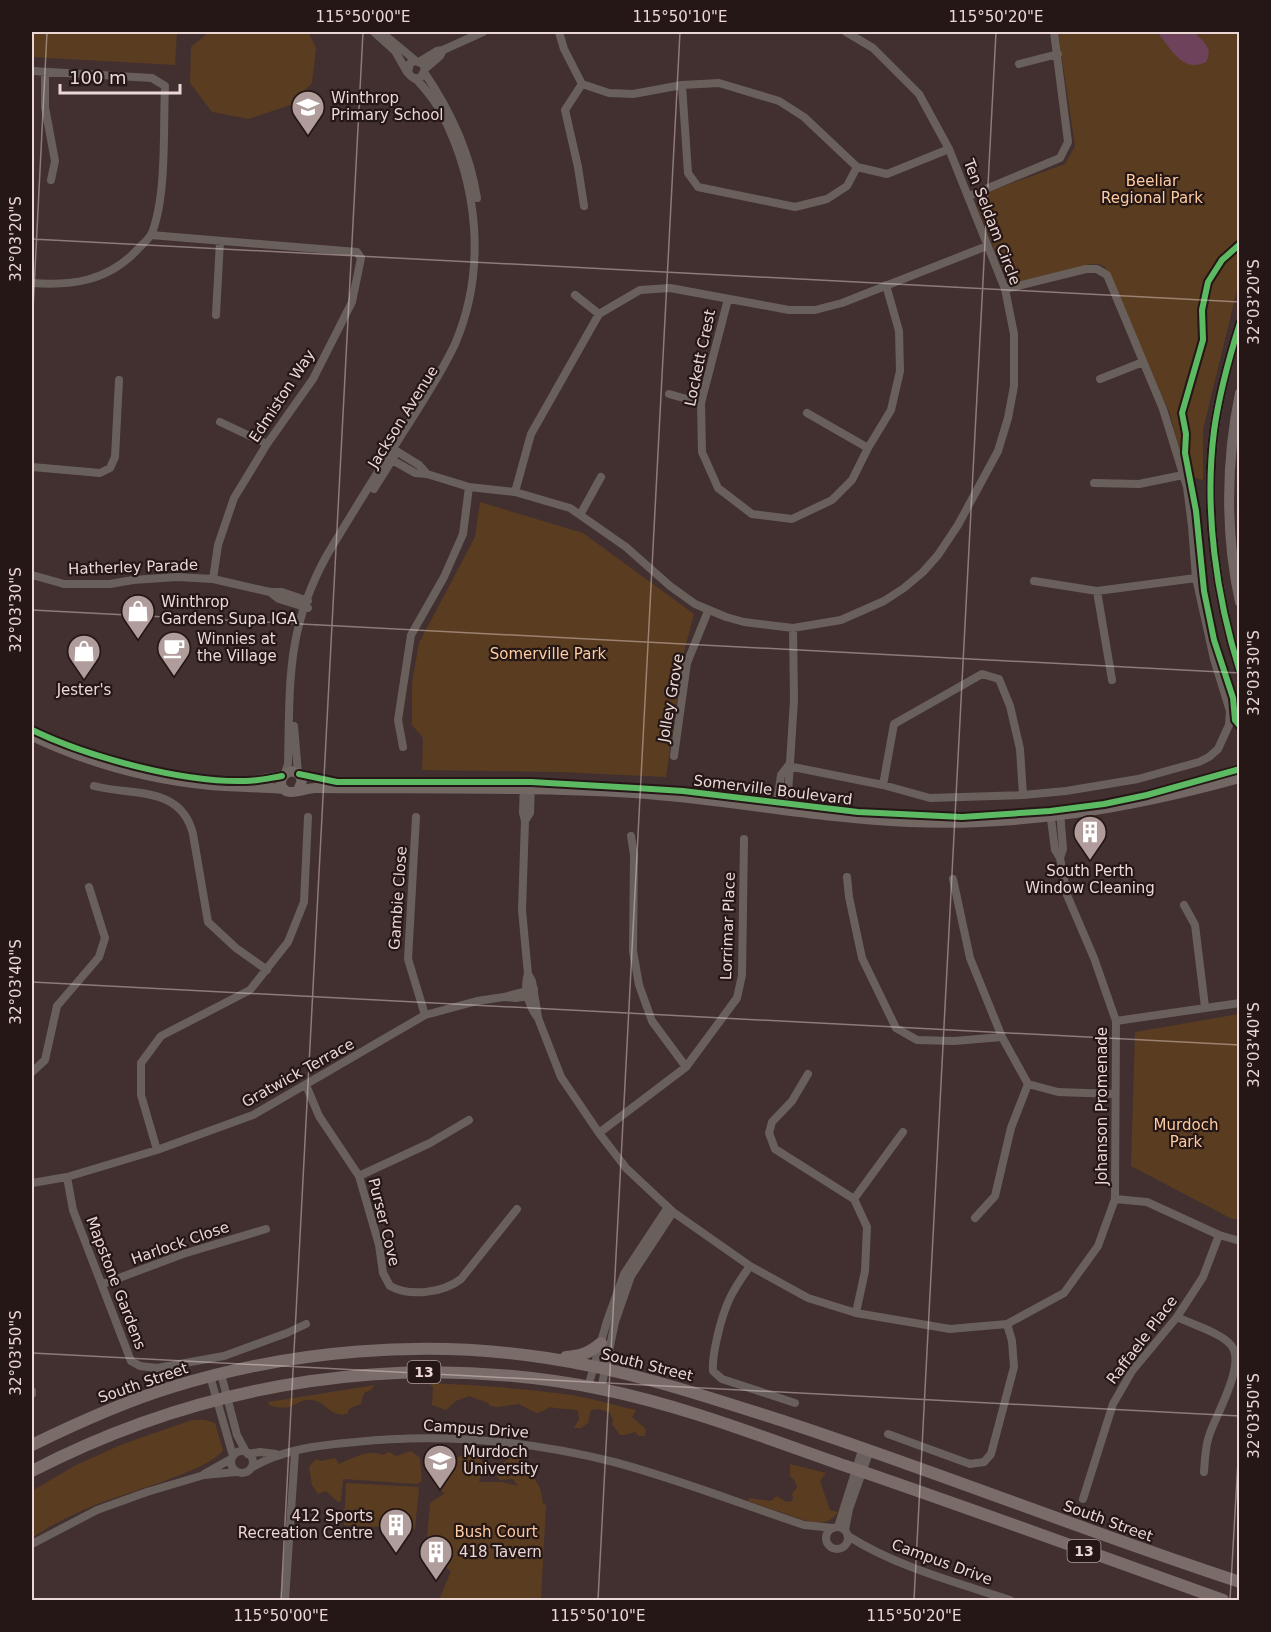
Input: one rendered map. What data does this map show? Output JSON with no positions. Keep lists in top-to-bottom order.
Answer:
{
  "streets": {
    "highway": ["South Street", "13"],
    "main road": ["Somerville Boulevard"],
    "street": [
      "Ten Seldam Circle",
      "Lockett Crest",
      "Edmiston Way",
      "Jackson Avenue",
      "Hatherley Parade",
      "Jolley Grove",
      "Gambie Close",
      "Lorrimar Place",
      "Gratwick Terrace",
      "Johanson Promenade",
      "Purser Cove",
      "Harlock Close",
      "Mapstone Gardens",
      "Raffaele Place",
      "Campus Drive"
    ]
  },
  "crossings": [
    ["Ten Seldam Circle", "Jackson Avenue"],
    ["Ten Seldam Circle", "Jolley Grove"],
    ["Edmiston Way", "Hatherley Parade"],
    ["Jackson Avenue", "Hatherley Parade"],
    ["Jackson Avenue", "Somerville Boulevard"],
    ["Somerville Boulevard", "Johanson Promenade"],
    ["Gambie Close", "Gratwick Terrace"],
    ["Lorrimar Place", "Johanson Promenade"],
    ["Gratwick Terrace", "Johanson Promenade"],
    ["Gratwick Terrace", "Purser Cove"],
    ["Gratwick Terrace", "Mapstone Gardens"],
    ["Harlock Close", "Mapstone Gardens"]
  ],
  "parks": [
    "Beeliar Regional Park",
    "Somerville Park",
    "Murdoch Park",
    "Bush Court"
  ],
  "places": {
    "school or university": ["Winthrop Primary School", "Murdoch University"],
    "shop": ["Winthrop Gardens Supa IGA", "Jester's"],
    "cafe": ["Winnies at the Village"],
    "building": ["South Perth Window Cleaning", "412 Sports Recreation Centre", "418 Tavern"]
  },
  "scale_bar": "100 m",
  "coordinates": [
    "115°50'00\"E",
    "115°50'10\"E",
    "115°50'20\"E",
    "32°03'20\"S",
    "32°03'30\"S",
    "32°03'40\"S",
    "32°03'50\"S"
  ]
}
